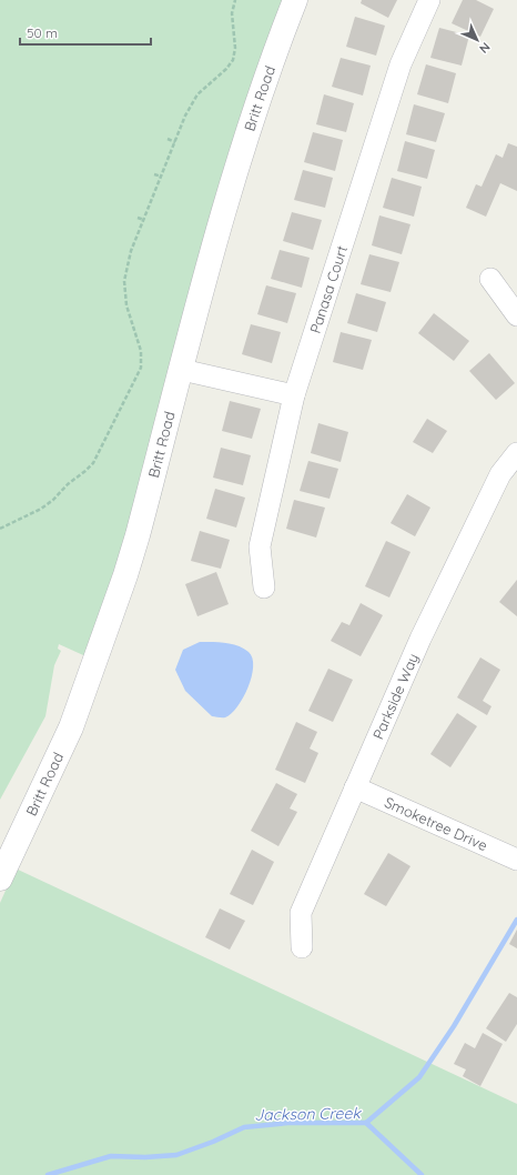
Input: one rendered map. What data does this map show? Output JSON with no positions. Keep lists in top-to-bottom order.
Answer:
{
  "streets": {
    "street": [
      "Britt Road",
      "Panasa Court",
      "Parkside Way",
      "Smoketree Drive"
    ]
  },
  "crossings": [
    ["Parkside Way", "Smoketree Drive"]
  ],
  "water": ["Jackson Creek"],
  "scale_bar": "50 m",
  "north": "bottom right"
}
